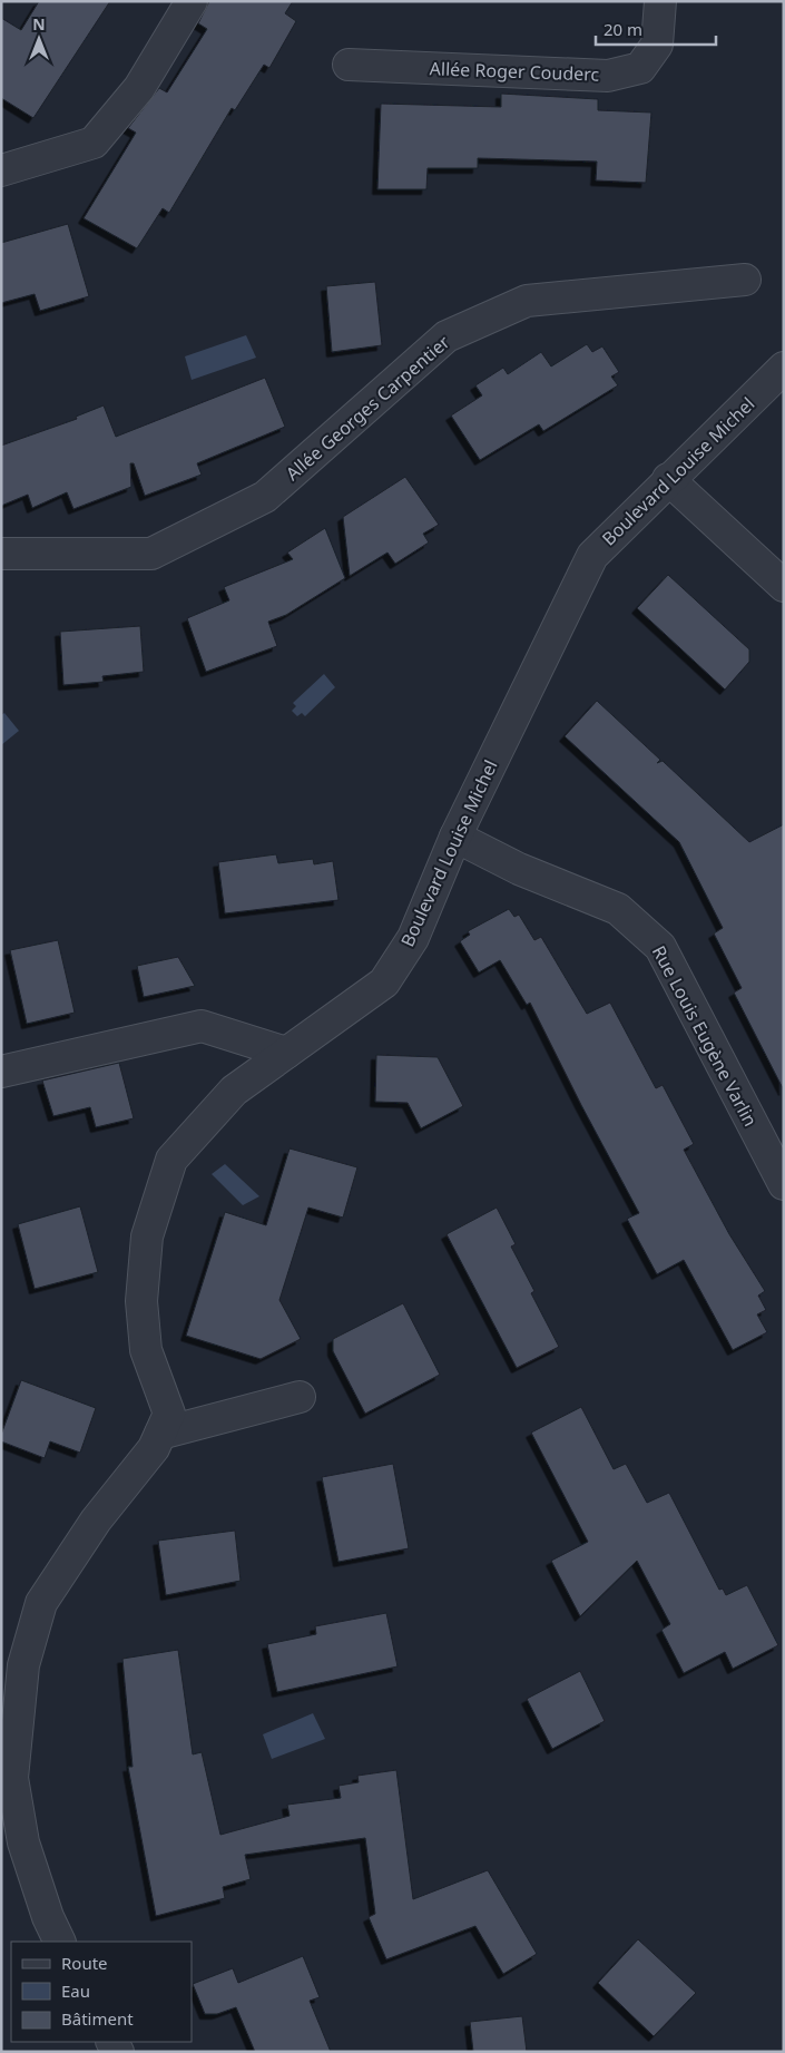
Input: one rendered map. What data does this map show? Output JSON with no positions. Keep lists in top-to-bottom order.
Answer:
{
  "streets": {
    "street": [
      "Allée Roger Couderc",
      "Allée Georges Carpentier",
      "Boulevard Louise Michel",
      "Rue Louis Eugène Varlin"
    ]
  },
  "crossings": [
    ["Boulevard Louise Michel", "Rue Louis Eugène Varlin"]
  ],
  "legend": ["Route", "Eau", "Bâtiment"],
  "scale_bar": "20 m",
  "north": "top"
}
